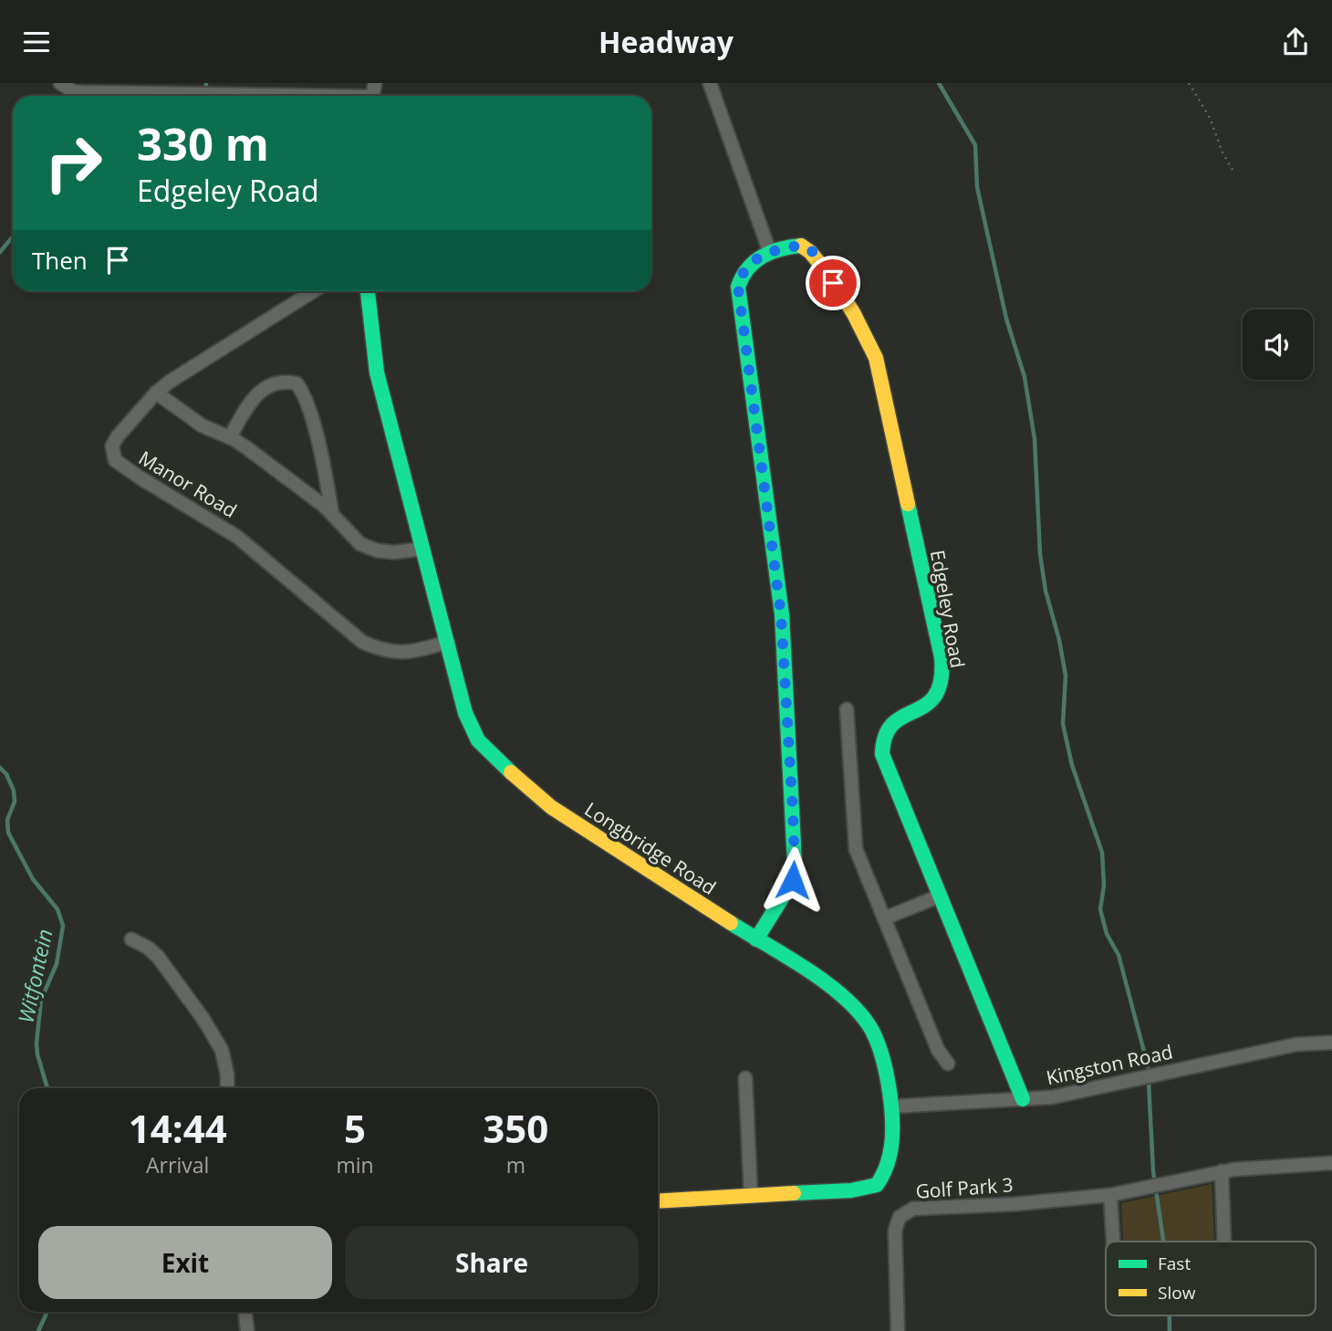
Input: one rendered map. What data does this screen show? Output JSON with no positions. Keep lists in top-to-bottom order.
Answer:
{
  "streets": {
    "street": [
      "Manor Road",
      "Edgeley Road",
      "Longbridge Road",
      "Kingston Road",
      "Golf Park 3"
    ]
  },
  "crossings": [
    ["Manor Road", "Longbridge Road"],
    ["Edgeley Road", "Longbridge Road"],
    ["Edgeley Road", "Kingston Road"],
    ["Longbridge Road", "Kingston Road"]
  ],
  "water": ["Witfontein"],
  "legend": ["Fast", "Slow"],
  "page": {
    "header": "Headway",
    "turn": ["330 m", "Edgeley Road"],
    "then": "Then",
    "eta": [
      "14:44",
      "Arrival",
      "5",
      "min",
      "350",
      "m"
    ],
    "buttons": ["Exit", "Share"]
  }
}
